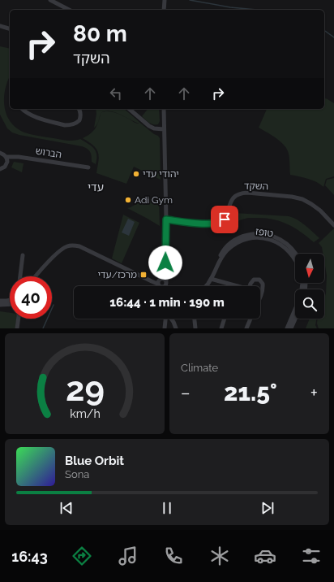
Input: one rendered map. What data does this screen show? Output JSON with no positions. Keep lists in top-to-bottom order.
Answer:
{
  "streets": {
    "street": ["הברוש", "השקד", "טופז"]
  },
  "districts": ["עדי"],
  "places": {
    "other": ["יהודי עדי", "Adi Gym"],
    "transit": ["מרכז/עדי"]
  },
  "north": "bottom",
  "page": {
    "turn": ["80 m", "השקד"],
    "limit": "40",
    "trip": "16:44 · 1 min · 190 m",
    "tile": "Climate",
    "heat": ["−", "21.5°", "+"],
    "song": ["Blue Orbit", "Sona"],
    "tabs": "16:43",
    "gauge": ["29", "km/h"]
  }
}
